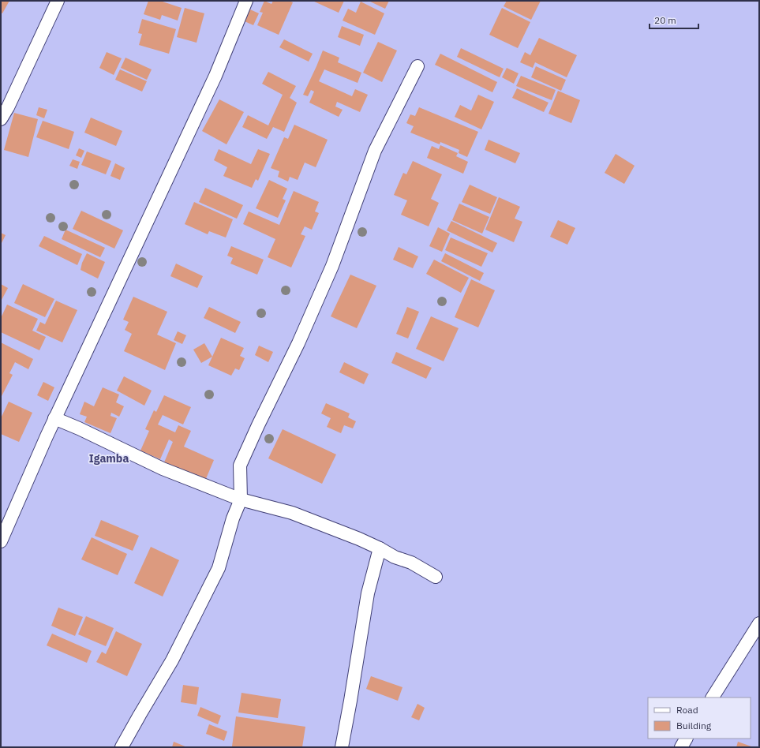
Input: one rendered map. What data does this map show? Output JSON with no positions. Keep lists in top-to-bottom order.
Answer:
{
  "districts": ["Igamba"],
  "legend": ["Road", "Building"],
  "scale_bar": "20 m"
}
